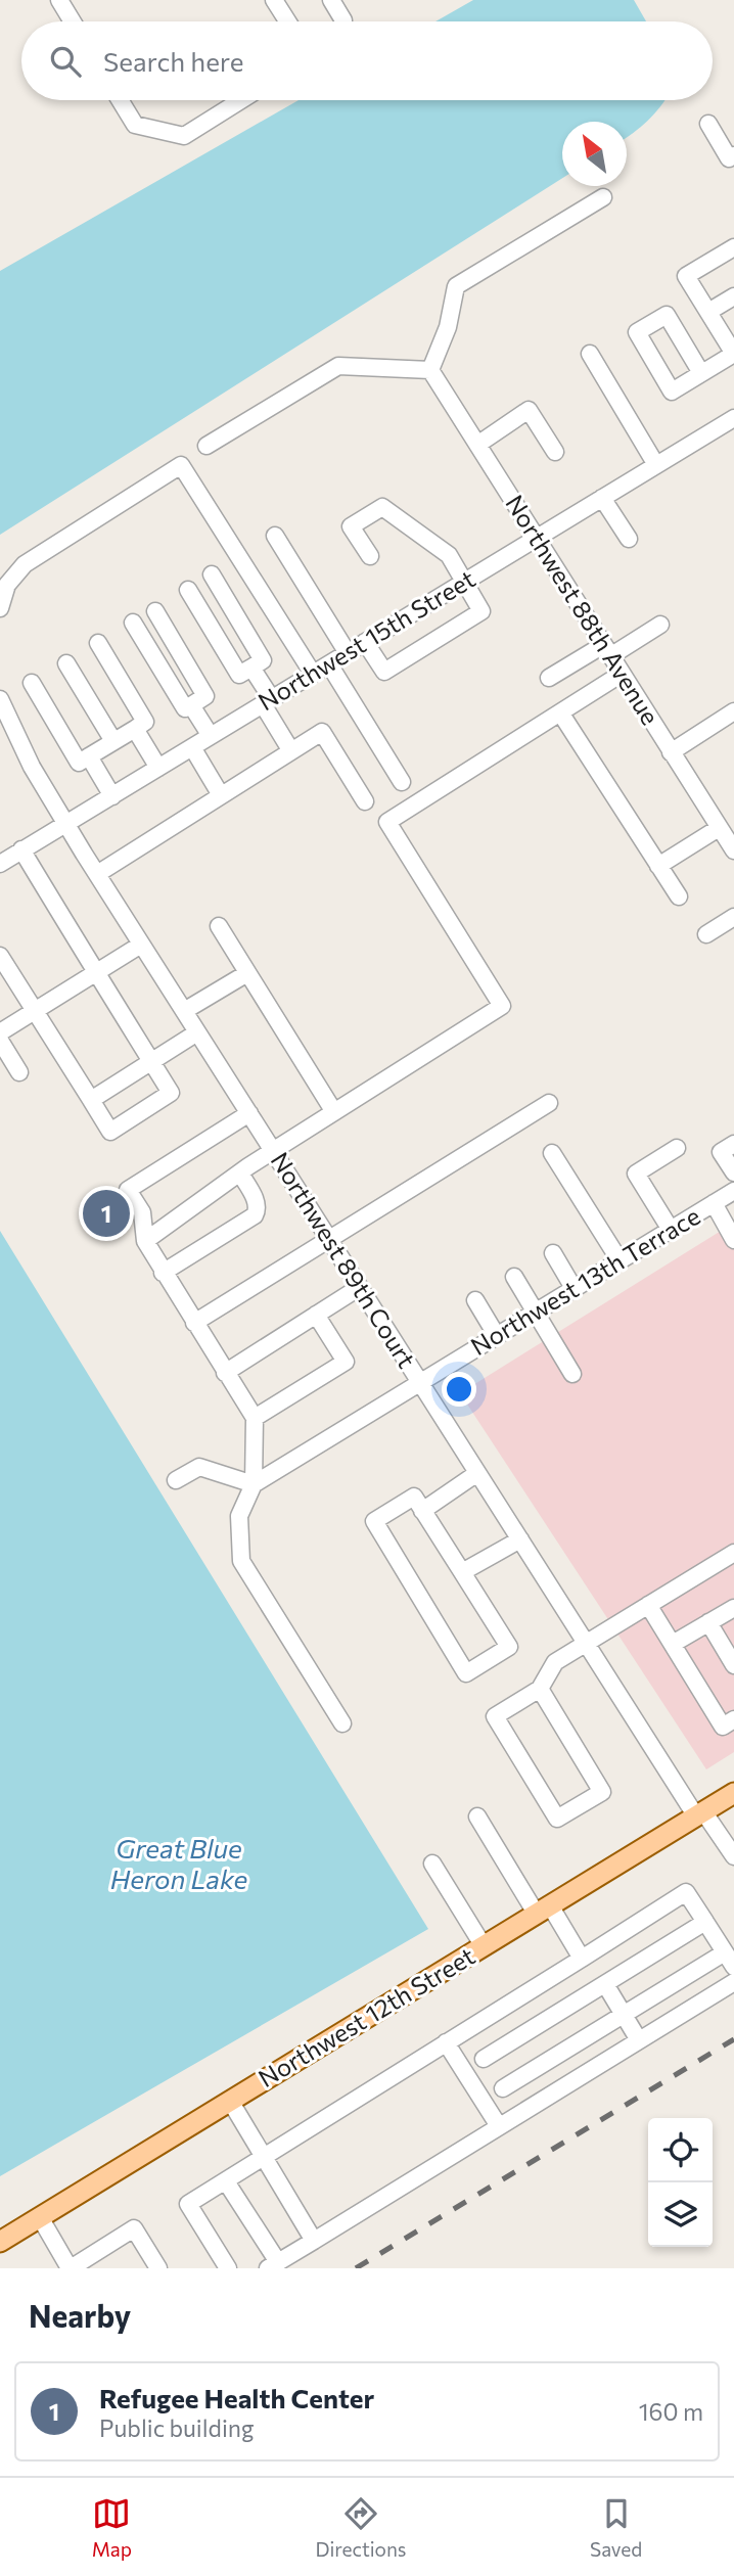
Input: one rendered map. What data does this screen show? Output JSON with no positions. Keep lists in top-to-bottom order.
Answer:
{
  "streets": {
    "main road": ["Northwest 12th Street"],
    "street": [
      "Northwest 88th Avenue",
      "Northwest 15th Street",
      "Northwest 89th Court",
      "Northwest 13th Terrace"
    ]
  },
  "crossings": [
    ["Northwest 88th Avenue", "Northwest 15th Street"],
    ["Northwest 15th Street", "Northwest 89th Court"],
    ["Northwest 89th Court", "Northwest 13th Terrace"],
    ["Northwest 89th Court", "Northwest 12th Street"]
  ],
  "water": ["Great Blue Heron Lake"],
  "north": "top left",
  "page": {
    "search": "Search here",
    "pins": "1",
    "heading": "Nearby",
    "list": [
      {
        "mark": "1",
        "name": "Refugee Health Center",
        "note": "Public building",
        "value": "160 m"
      }
    ],
    "nav": ["Map", "Directions", "Saved"]
  }
}
